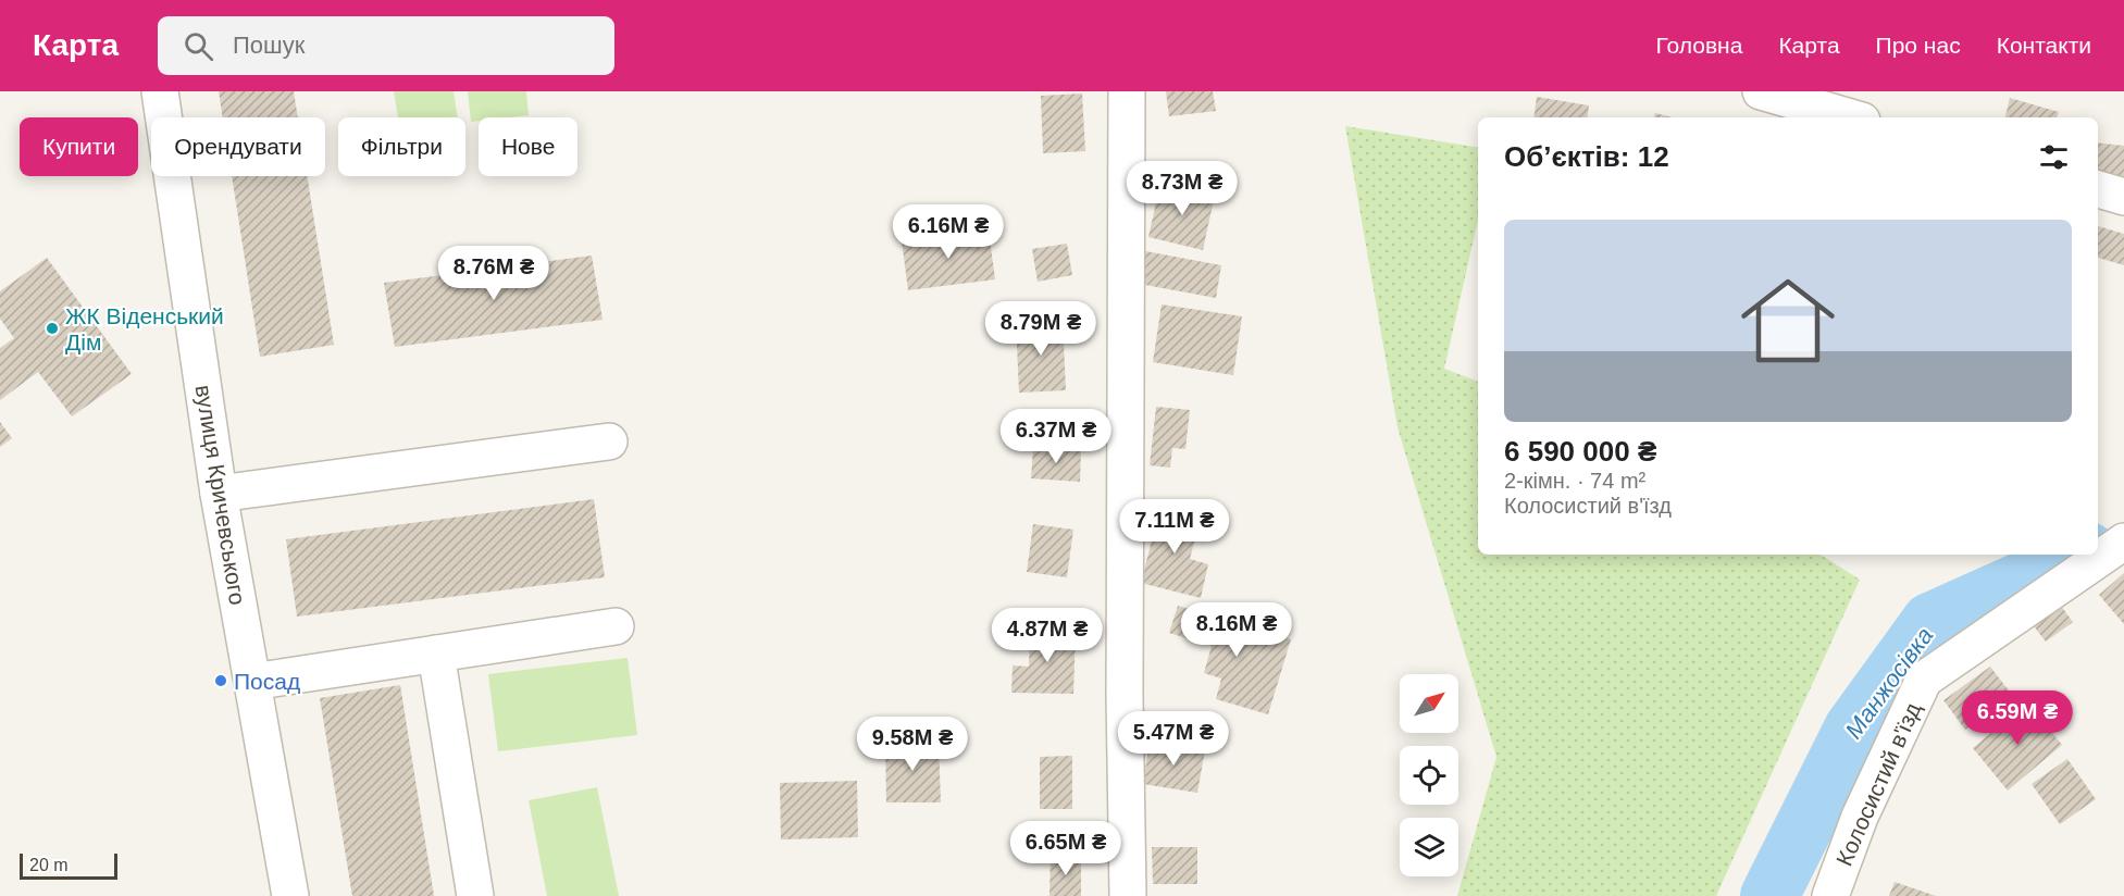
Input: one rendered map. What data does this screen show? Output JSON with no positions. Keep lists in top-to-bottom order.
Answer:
{
  "streets": {
    "street": ["вулиця Кричевського", "Колосистий в'їзд"]
  },
  "water": ["Манжосівка"],
  "places": ["ЖК Віденський Дім", "Посад"],
  "scale_bar": "20 m",
  "north": "top right",
  "page": {
    "header": "Карта",
    "search": "Пошук",
    "nav": [
      "Головна",
      "Карта",
      "Про нас",
      "Контакти"
    ],
    "chip": [
      "Купити",
      "Орендувати",
      "Фільтри",
      "Нове"
    ],
    "heading": "Об’єктів: 12",
    "price": [
      "8.73M ₴",
      "6.16M ₴",
      "8.76M ₴",
      "8.79M ₴",
      "6.37M ₴",
      "7.11M ₴",
      "8.16M ₴",
      "4.87M ₴",
      "6.59M ₴",
      "5.47M ₴",
      "9.58M ₴",
      "6.65M ₴"
    ],
    "list": [
      {
        "name": "6 590 000 ₴",
        "note": "2-кімн. · 74 m² · Колосистий в'їзд"
      }
    ],
    "scale": "20 m"
  }
}
